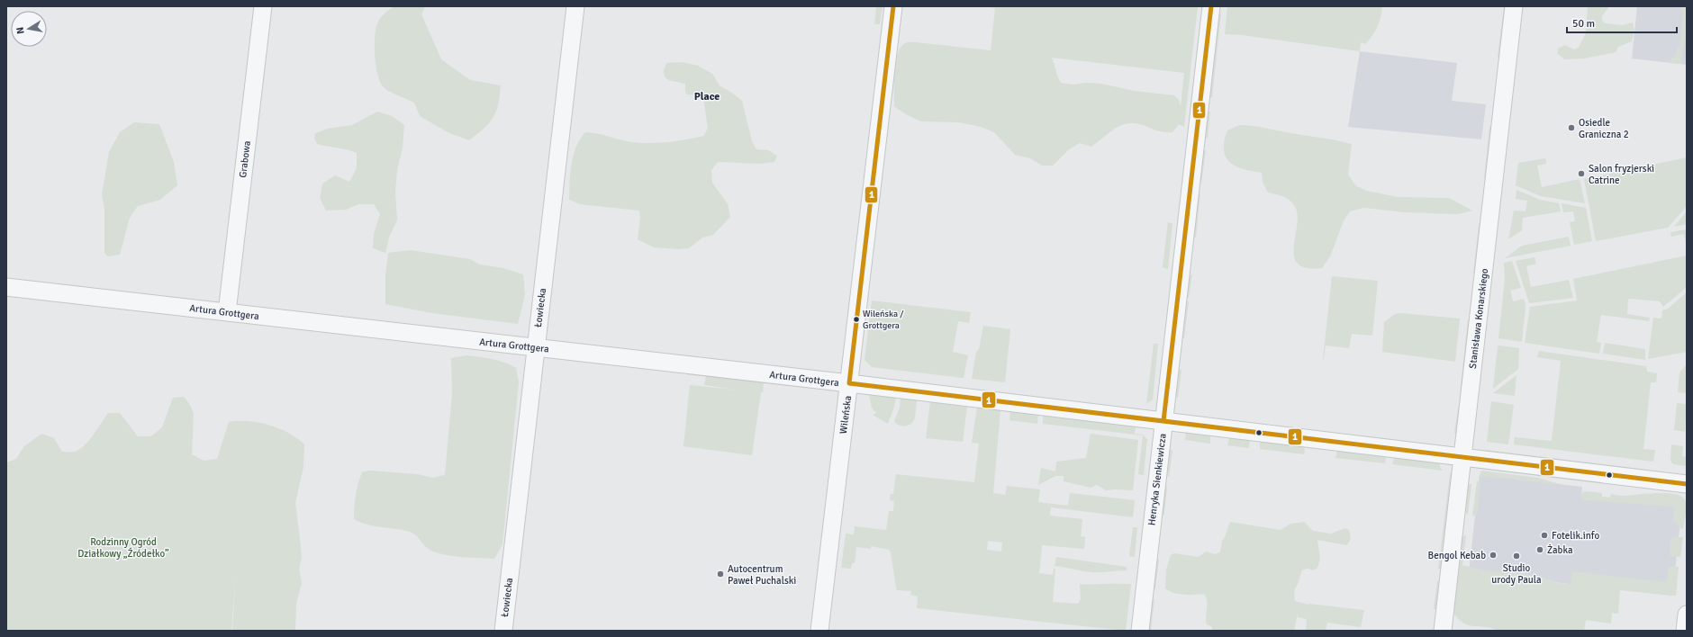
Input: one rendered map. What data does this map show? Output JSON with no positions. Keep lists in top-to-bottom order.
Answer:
{
  "streets": {
    "street": [
      "Grabowa",
      "Łowiecka",
      "Artura Grottgera",
      "Stanisława Konarskiego",
      "Wileńska",
      "Henryka Sienkiewicza"
    ]
  },
  "crossings": [
    ["Grabowa", "Artura Grottgera"],
    ["Łowiecka", "Artura Grottgera"],
    ["Artura Grottgera", "Stanisława Konarskiego"],
    ["Artura Grottgera", "Wileńska"],
    ["Artura Grottgera", "Henryka Sienkiewicza"]
  ],
  "districts": ["Place"],
  "parks": ["Rodzinny Ogród Działkowy „Źródełko”"],
  "places": [
    "Osiedle Graniczna 2",
    "Salon fryzjerski Catrine",
    "Wileńska / Grottgera",
    "Fotelik.info",
    "Żabka",
    "Bengol Kebab",
    "Studio urody Paula",
    "Autocentrum Paweł Puchalski"
  ],
  "lines": ["transit line 1"],
  "scale_bar": "50 m",
  "north": "left"
}
